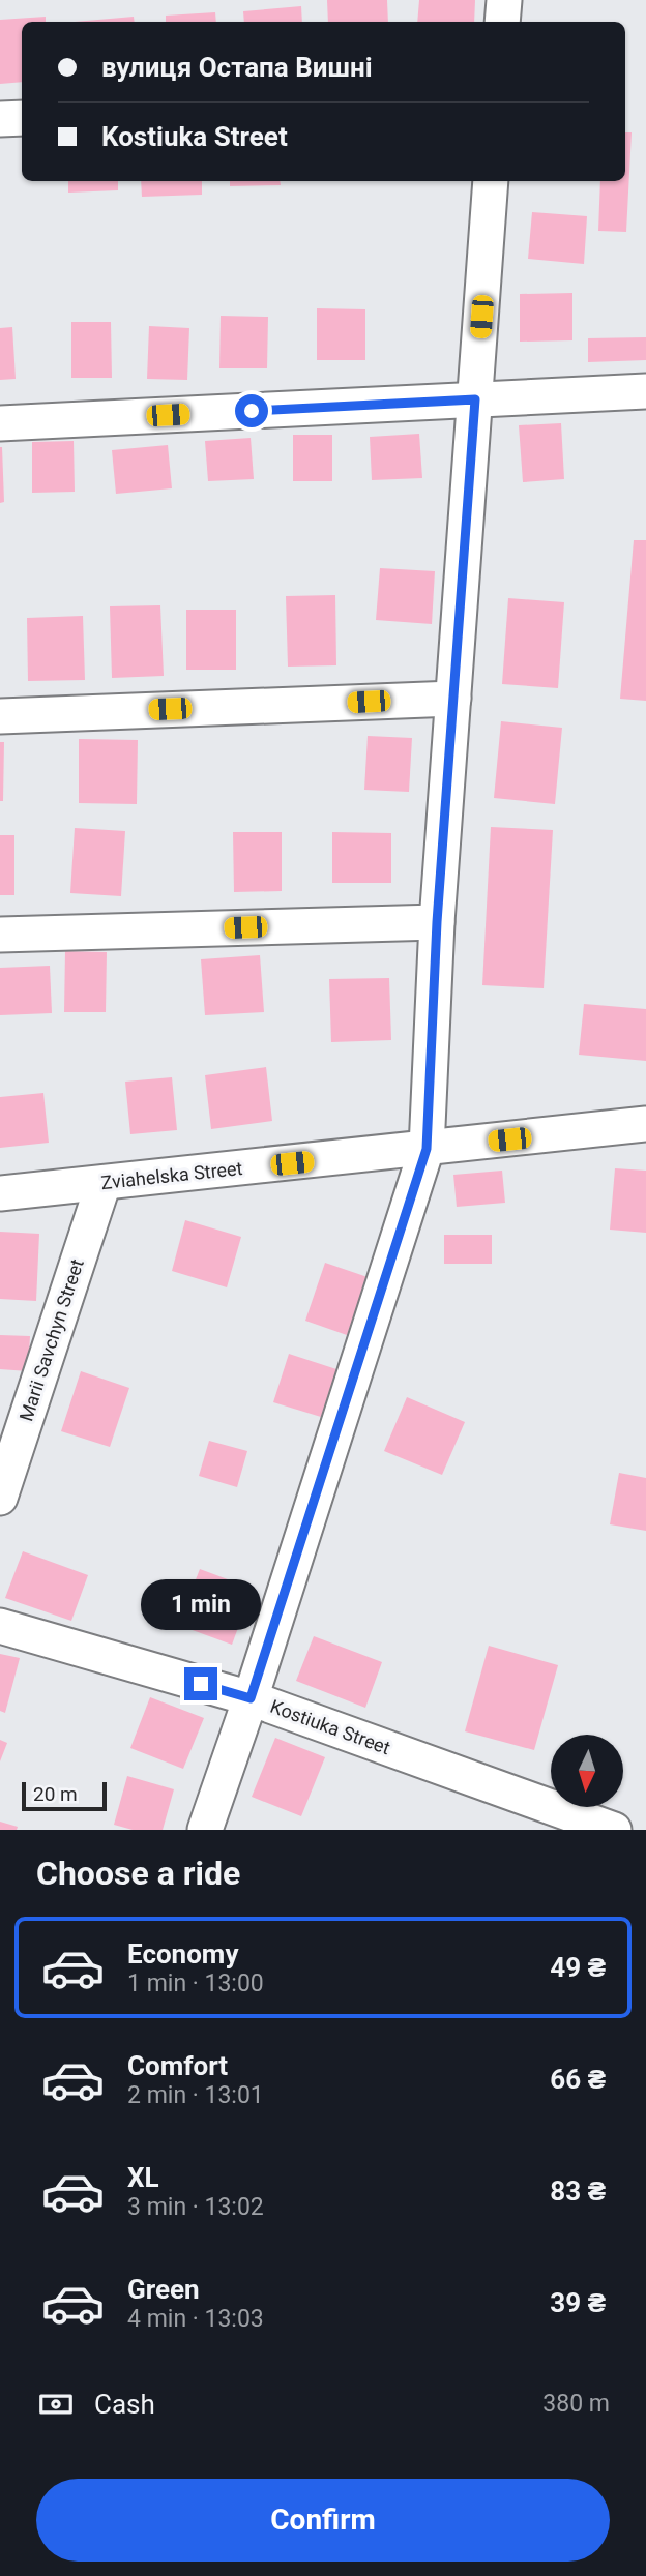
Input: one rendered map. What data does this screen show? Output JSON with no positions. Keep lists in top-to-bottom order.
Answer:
{
  "streets": {
    "street": ["Zviahelska Street", "Marii Savchyn Street", "Kostiuka Street"]
  },
  "crossings": [
    ["Zviahelska Street", "Marii Savchyn Street"]
  ],
  "scale_bar": "20 m",
  "north": "bottom",
  "page": {
    "banner": ["вулиця Остапа Вишні", "Kostiuka Street"],
    "bubble": "1 min",
    "scale": "20 m",
    "heading": "Choose a ride",
    "list": [
      {
        "name": "Economy",
        "note": "1 min · 13:00",
        "value": "49 ₴"
      },
      {
        "name": "Comfort",
        "note": "2 min · 13:01",
        "value": "66 ₴"
      },
      {
        "name": "XL",
        "note": "3 min · 13:02",
        "value": "83 ₴"
      },
      {
        "name": "Green",
        "note": "4 min · 13:03",
        "value": "39 ₴"
      }
    ],
    "pay": ["Cash", "380 m"],
    "buttons": "Confirm"
  }
}
